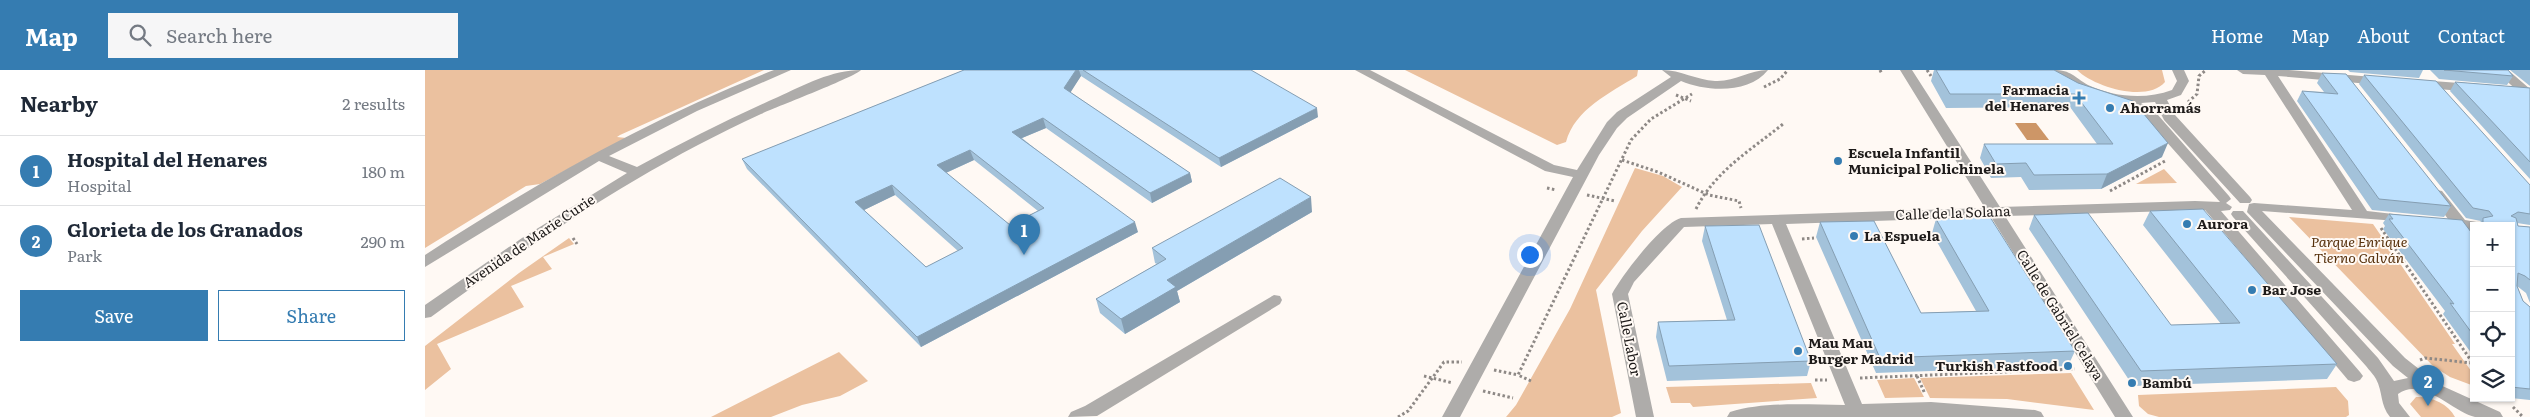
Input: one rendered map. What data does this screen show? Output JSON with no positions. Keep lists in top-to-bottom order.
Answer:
{
  "streets": {
    "street": [
      "Calle de la Solana",
      "Avenida de Marie Curie",
      "Calle de Gabriel Celaya",
      "Calle Labor"
    ]
  },
  "crossings": [
    ["Calle de la Solana", "Calle de Gabriel Celaya"],
    ["Calle de la Solana", "Calle Labor"]
  ],
  "parks": ["Parque Enrique Tierno Galván"],
  "places": {
    "health": ["Farmacia del Henares"],
    "other": [
      "Ahorramás",
      "Escuela Infantil Municipal Polichinela",
      "Aurora",
      "La Espuela",
      "Bar Jose",
      "Mau Mau Burger Madrid",
      "Turkish Fastfood",
      "Bambú"
    ]
  },
  "page": {
    "header": "Map",
    "search": "Search here",
    "nav": [
      "Home",
      "Map",
      "About",
      "Contact"
    ],
    "heading": ["Nearby", "2 results"],
    "list": [
      {
        "mark": "1",
        "name": "Hospital del Henares",
        "note": "Hospital",
        "value": "180 m"
      },
      {
        "mark": "2",
        "name": "Glorieta de los Granados",
        "note": "Park",
        "value": "290 m"
      }
    ],
    "pins": ["1", "2"],
    "map_buttons": ["+", "−"],
    "buttons": ["Save", "Share"]
  }
}
